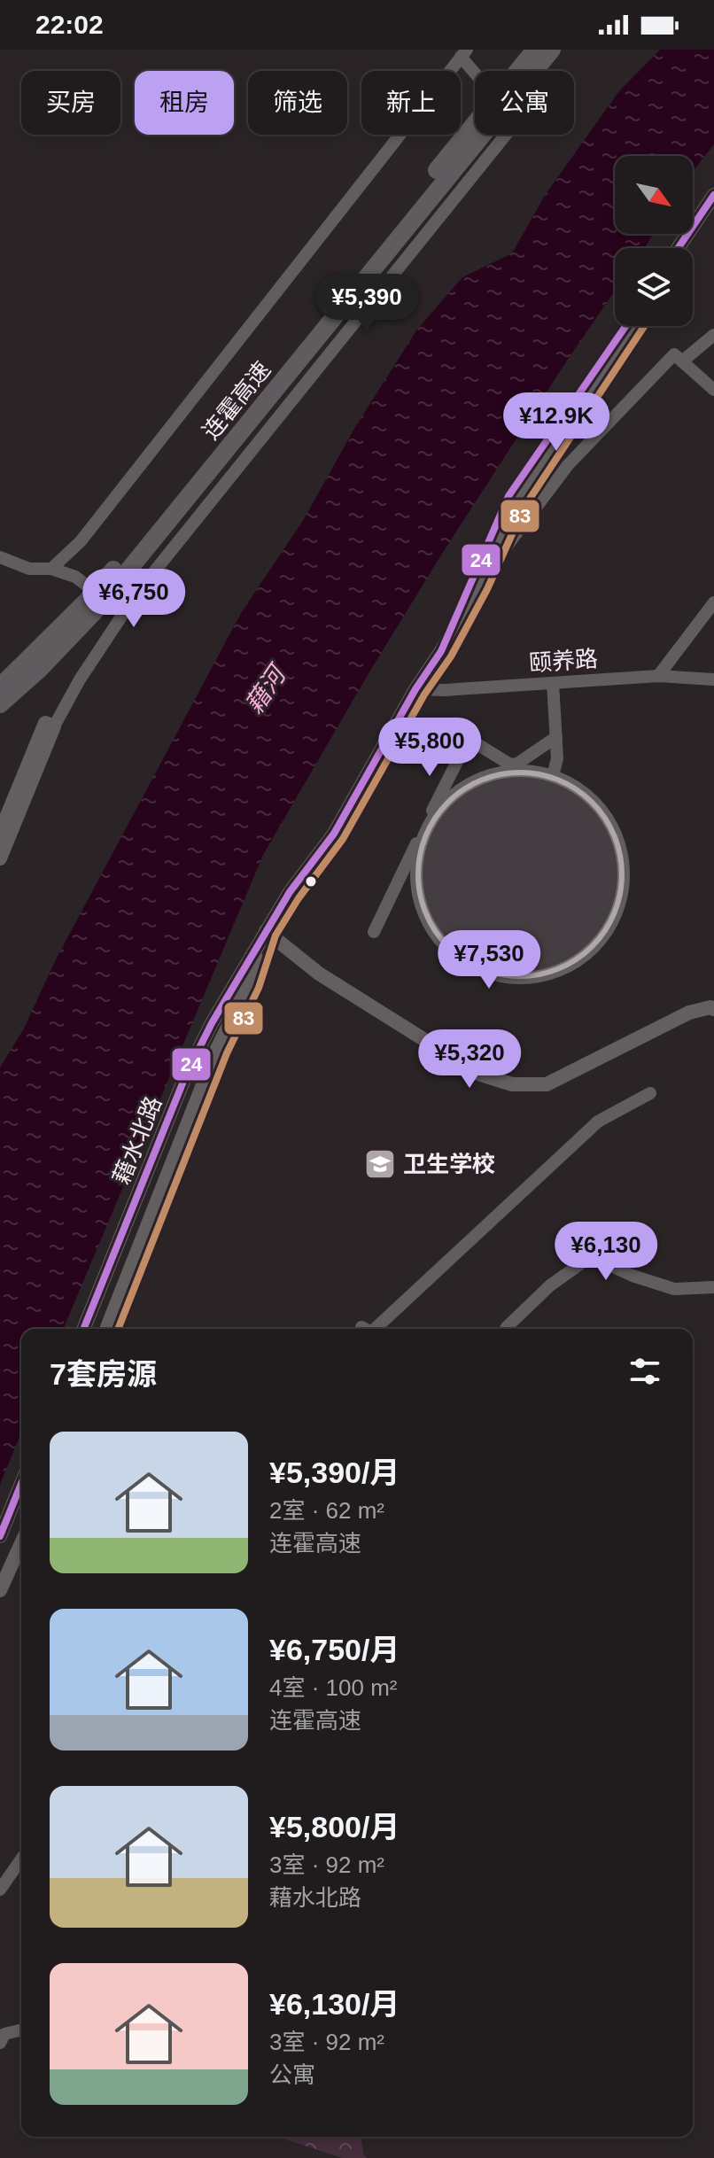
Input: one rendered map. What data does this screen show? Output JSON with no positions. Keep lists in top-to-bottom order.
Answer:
{
  "streets": {
    "highway": ["连霍高速"],
    "main road": ["藉水北路"],
    "street": ["颐养路"]
  },
  "crossings": [
    ["颐养路", "藉水北路"]
  ],
  "water": ["藉河"],
  "places": {
    "school or university": ["卫生学校"]
  },
  "lines": ["transit line 24", "transit line 83"],
  "north": "bottom right",
  "page": {
    "status": "22:02",
    "chip": [
      "买房",
      "租房",
      "筛选",
      "新上",
      "公寓"
    ],
    "price": [
      "¥5,390",
      "¥12.9K",
      "¥6,750",
      "¥5,800",
      "¥7,530",
      "¥5,320",
      "¥6,130"
    ],
    "heading": "7套房源",
    "list": [
      {
        "name": "¥5,390/月",
        "note": "2室 · 62 m² · 连霍高速"
      },
      {
        "name": "¥6,750/月",
        "note": "4室 · 100 m² · 连霍高速"
      },
      {
        "name": "¥5,800/月",
        "note": "3室 · 92 m² · 藉水北路"
      },
      {
        "name": "¥6,130/月",
        "note": "3室 · 92 m² · 公寓"
      }
    ]
  }
}
